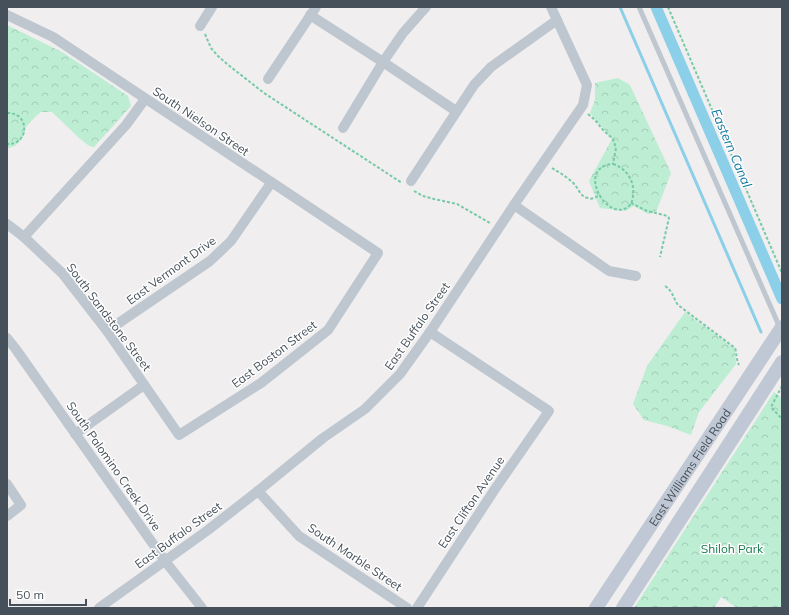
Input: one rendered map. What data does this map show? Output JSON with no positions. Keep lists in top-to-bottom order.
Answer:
{
  "streets": {
    "main road": ["East Williams Field Road"],
    "street": [
      "South Nielson Street",
      "East Vermont Drive",
      "South Sandstone Street",
      "East Buffalo Street",
      "East Boston Street",
      "South Palomino Creek Drive",
      "East Clifton Avenue",
      "South Marble Street"
    ]
  },
  "crossings": [
    ["South Nielson Street", "East Vermont Drive"],
    ["South Nielson Street", "East Boston Street"],
    ["East Vermont Drive", "South Sandstone Street"],
    ["South Sandstone Street", "East Boston Street"],
    ["East Buffalo Street", "South Palomino Creek Drive"],
    ["East Buffalo Street", "East Clifton Avenue"],
    ["East Buffalo Street", "South Marble Street"]
  ],
  "water": ["Eastern Canal"],
  "parks": ["Shiloh Park"],
  "scale_bar": "50 m"
}
